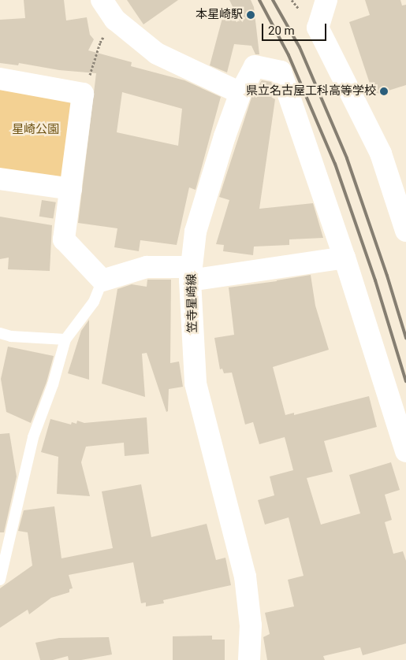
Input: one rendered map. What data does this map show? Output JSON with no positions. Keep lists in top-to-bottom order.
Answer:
{
  "streets": {
    "street": ["笠寺星崎線"]
  },
  "parks": ["星崎公園"],
  "places": ["本星崎駅", "県立名古屋工科高等学校"],
  "scale_bar": "20 m"
}
